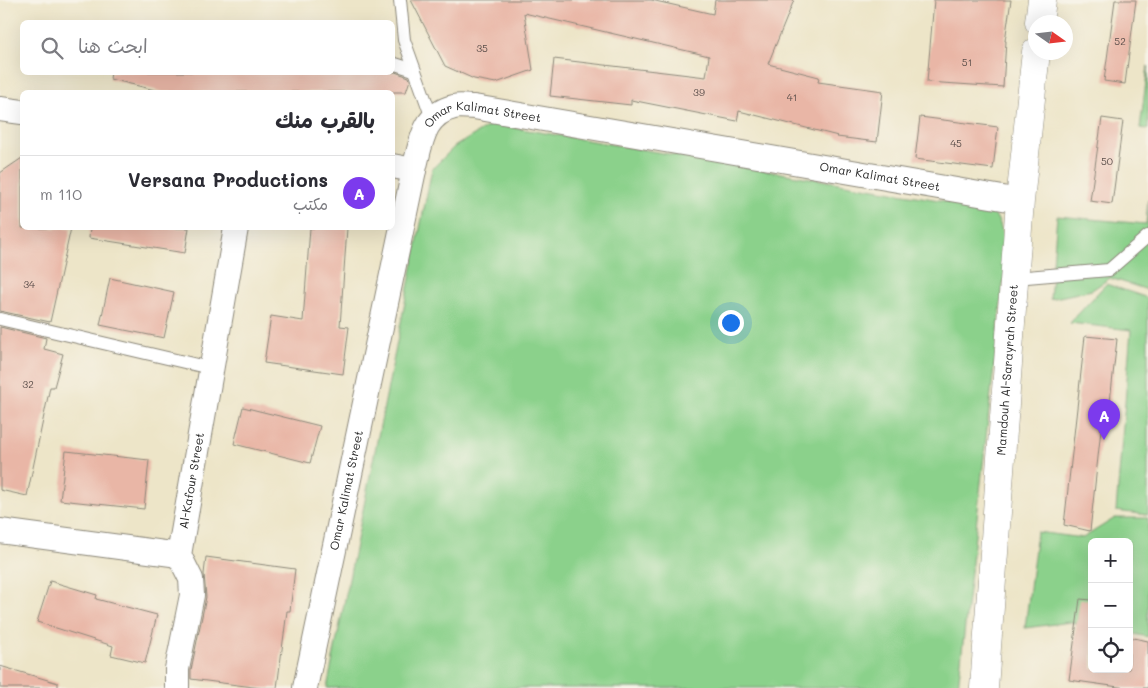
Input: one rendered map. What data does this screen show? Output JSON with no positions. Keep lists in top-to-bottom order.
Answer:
{
  "streets": {
    "street": ["Omar Kalimat Street", "Mamdouh Al-Sarayrah Street", "Al-Kafour Street"]
  },
  "crossings": [
    ["Omar Kalimat Street", "Mamdouh Al-Sarayrah Street"]
  ],
  "house_numbers": [
    "52",
    "35",
    "51",
    "39",
    "41",
    "45",
    "50",
    "34",
    "32"
  ],
  "north": "right",
  "page": {
    "search": "ابحث هنا",
    "heading": "بالقرب منك",
    "list": [
      {
        "mark": "A",
        "name": "Versana Productions",
        "note": "مكتب",
        "value": "110 m"
      }
    ],
    "pins": "A",
    "map_buttons": ["+", "−"]
  }
}
